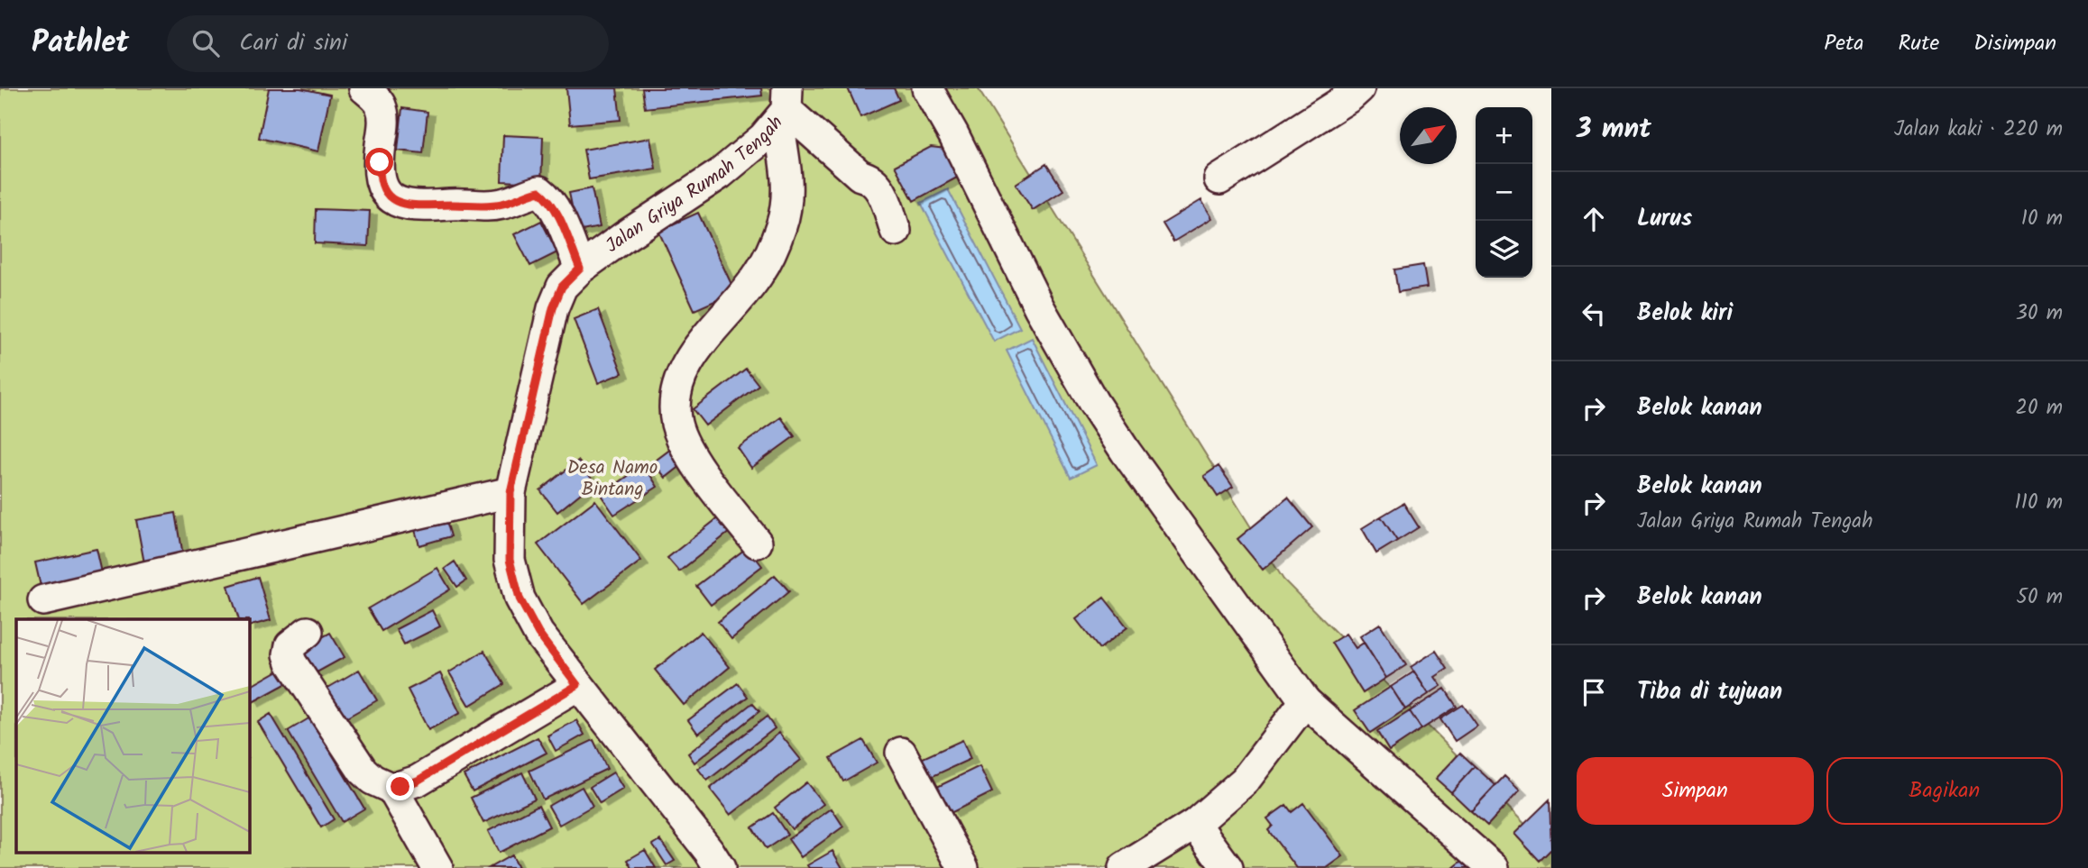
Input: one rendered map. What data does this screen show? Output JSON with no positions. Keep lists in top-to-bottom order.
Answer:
{
  "streets": {
    "street": ["Jalan Griya Rumah Tengah"]
  },
  "parks": ["Desa Namo Bintang"],
  "north": "top right",
  "page": {
    "header": "Pathlet",
    "search": "Cari di sini",
    "nav": ["Peta", "Rute", "Disimpan"],
    "heading": ["3 mnt", "Jalan kaki · 220 m"],
    "map_buttons": ["+", "−"],
    "list": [
      ["Lurus", "10 m"],
      ["Belok kiri", "30 m"],
      ["Belok kanan", "20 m"],
      ["Belok kanan", "Jalan Griya Rumah Tengah", "110 m"],
      ["Belok kanan", "50 m"],
      "Tiba di tujuan"
    ],
    "buttons": ["Simpan", "Bagikan"]
  }
}
